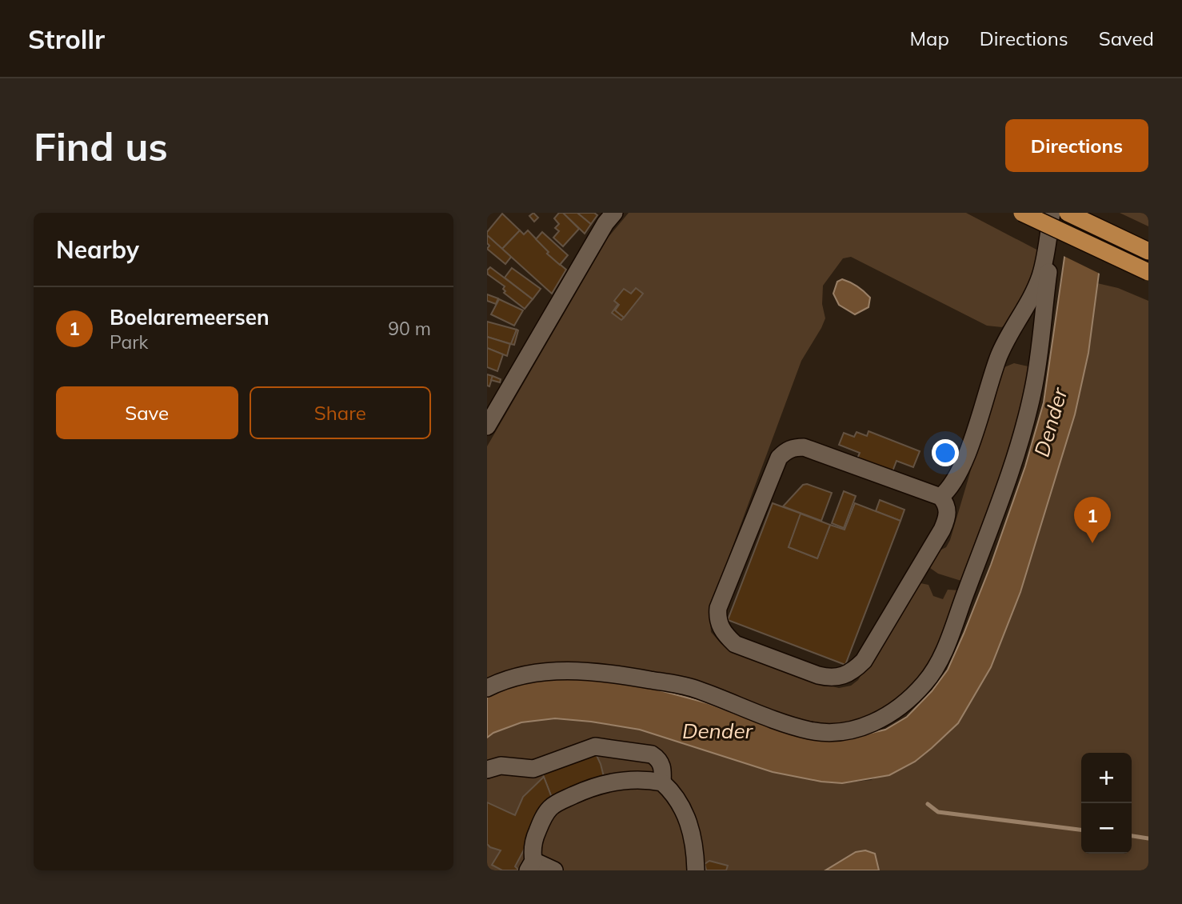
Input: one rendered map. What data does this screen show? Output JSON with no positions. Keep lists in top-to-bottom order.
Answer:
{
  "water": ["Dender"],
  "page": {
    "header": "Strollr",
    "nav": ["Map", "Directions", "Saved"],
    "buttons": [
      "Directions",
      ["Save", "Share"]
    ],
    "title": "Find us",
    "heading": "Nearby",
    "list": [
      {
        "mark": "1",
        "name": "Boelaremeersen",
        "note": "Park",
        "value": "90 m"
      }
    ],
    "pins": "1",
    "map_buttons": ["+", "−"]
  }
}
